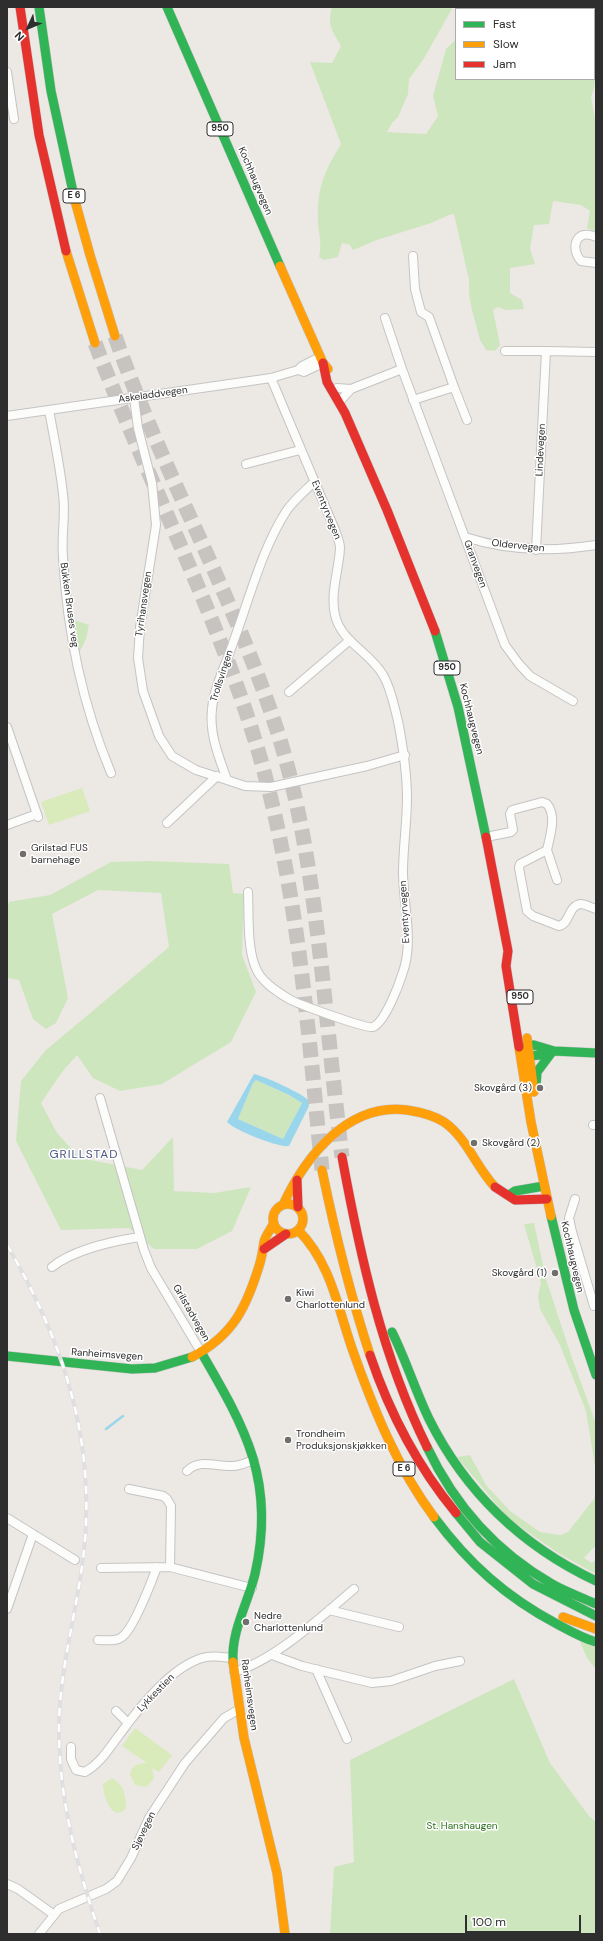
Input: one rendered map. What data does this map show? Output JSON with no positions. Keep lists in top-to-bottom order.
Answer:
{
  "streets": {
    "main road": [
      "950",
      "Kochhaugvegen",
      "E 6",
      "Grilstadvegen",
      "Ranheimsvegen"
    ],
    "street": [
      "Askeladdvegen",
      "Lindevegen",
      "Eventyrvegen",
      "Oldervegen",
      "Granvegen",
      "Tyrihansvegen",
      "Bukken Bruses veg",
      "Trollsvingen",
      "Lykkestien",
      "Sjøvegen"
    ]
  },
  "crossings": [
    ["Kochhaugvegen", "Askeladdvegen"],
    ["E 6", "Grilstadvegen"],
    ["Askeladdvegen", "Eventyrvegen"],
    ["Askeladdvegen", "Tyrihansvegen"],
    ["Askeladdvegen", "Bukken Bruses veg"],
    ["Lindevegen", "Oldervegen"],
    ["Eventyrvegen", "Trollsvingen"],
    ["Oldervegen", "Granvegen"],
    ["Tyrihansvegen", "Trollsvingen"],
    ["Grilstadvegen", "Ranheimsvegen"],
    ["Ranheimsvegen", "Lykkestien"],
    ["Ranheimsvegen", "Sjøvegen"]
  ],
  "districts": ["GRILLSTAD"],
  "parks": ["St. Hanshaugen"],
  "places": [
    "Grilstad FUS barnehage",
    "Skovgård (3)",
    "Skovgård (2)",
    "Skovgård (1)",
    "Kiwi Charlottenlund",
    "Trondheim Produksjonskjøkken",
    "Nedre Charlottenlund"
  ],
  "legend": ["Fast", "Slow", "Jam"],
  "scale_bar": "100 m",
  "north": "bottom left"
}
